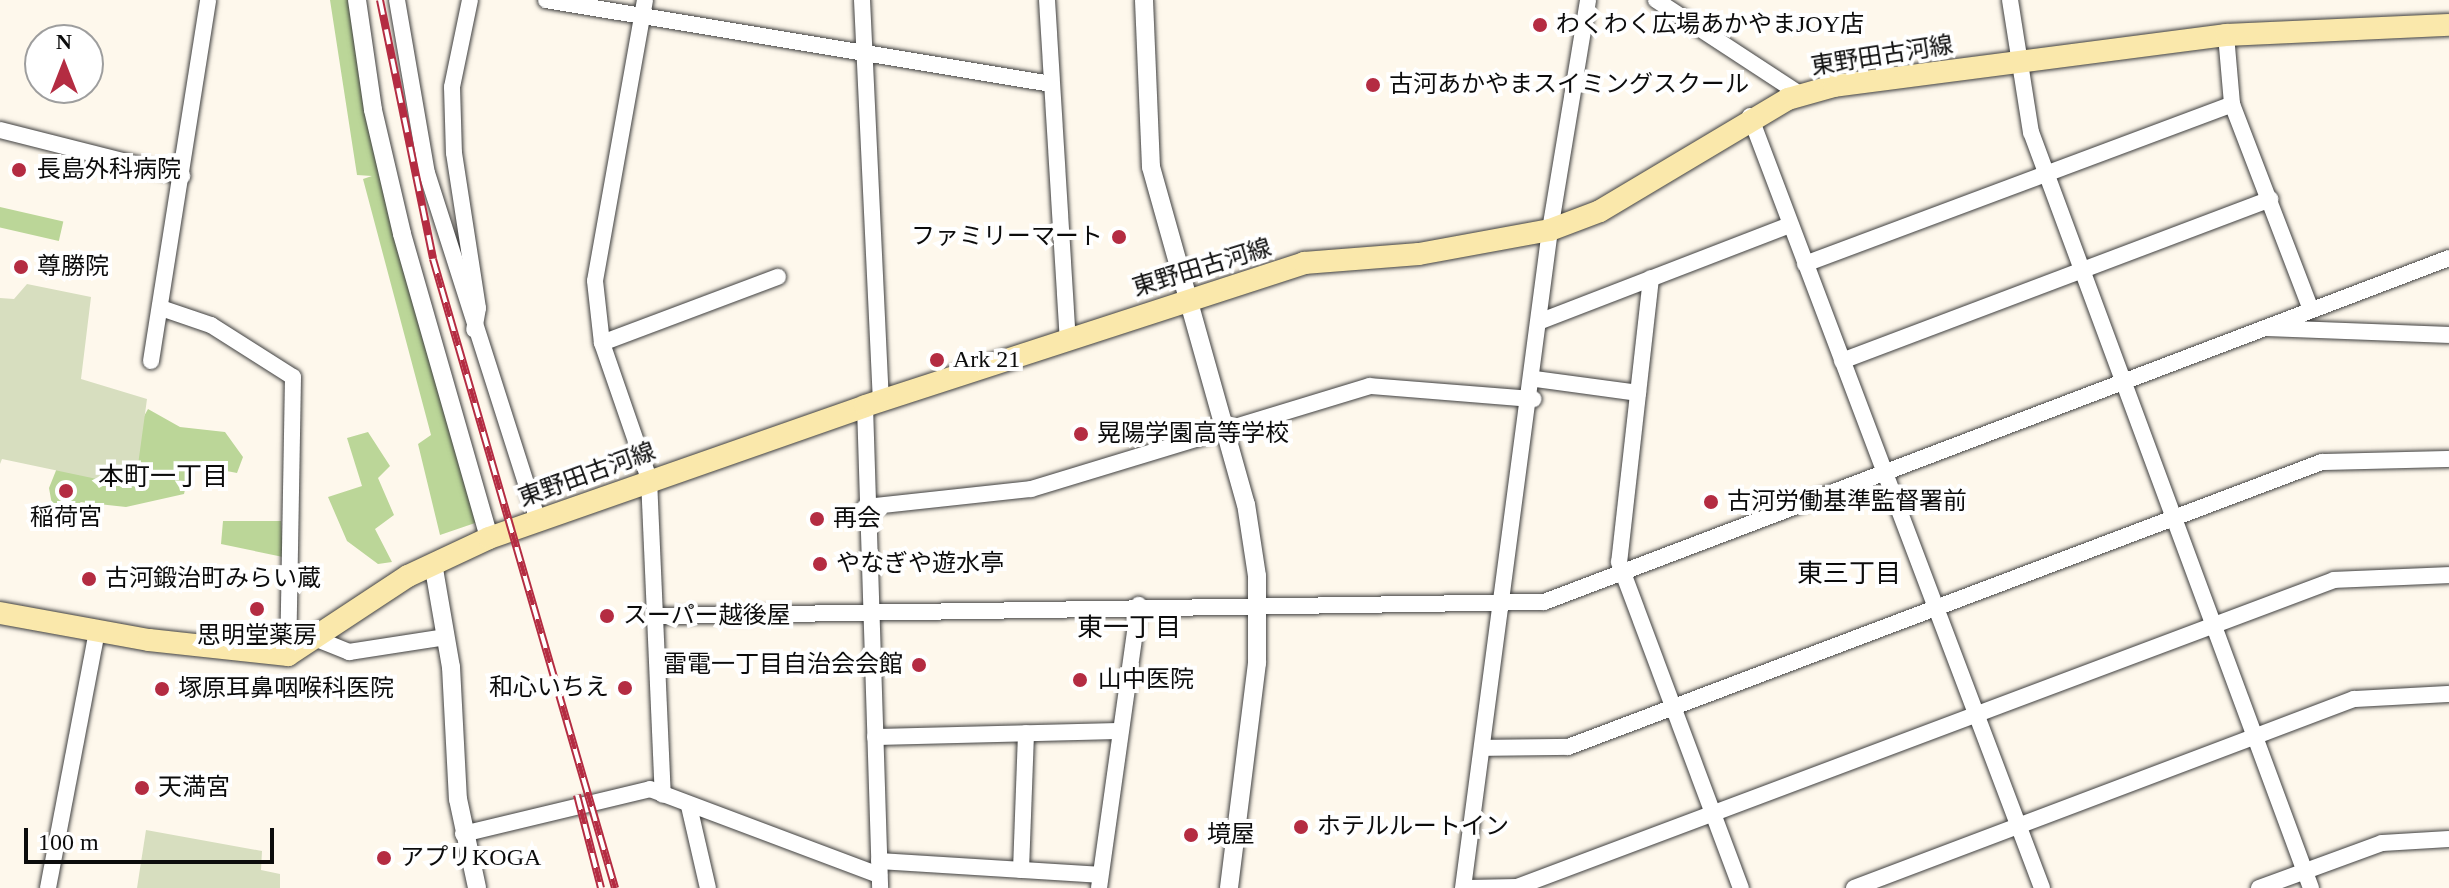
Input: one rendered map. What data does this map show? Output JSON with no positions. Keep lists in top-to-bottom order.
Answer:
{
  "streets": {
    "main road": ["東野田古河線"]
  },
  "districts": ["本町一丁目", "東三丁目", "東一丁目"],
  "places": [
    "わくわく広場あかやまJOY店",
    "古河あかやまスイミングスクール",
    "長島外科病院",
    "ファミリーマート",
    "尊勝院",
    "Ark 21",
    "晃陽学園高等学校",
    "稲荷宮",
    "古河労働基準監督署前",
    "再会",
    "やなぎや遊水亭",
    "古河鍛治町みらい蔵",
    "思明堂薬房",
    "スーパー越後屋",
    "雷電一丁目自治会会館",
    "山中医院",
    "和心いちえ",
    "塚原耳鼻咽喉科医院",
    "天満宮",
    "ホテルルートイン",
    "境屋",
    "アプリKOGA"
  ],
  "scale_bar": "100 m",
  "north": "top"
}
